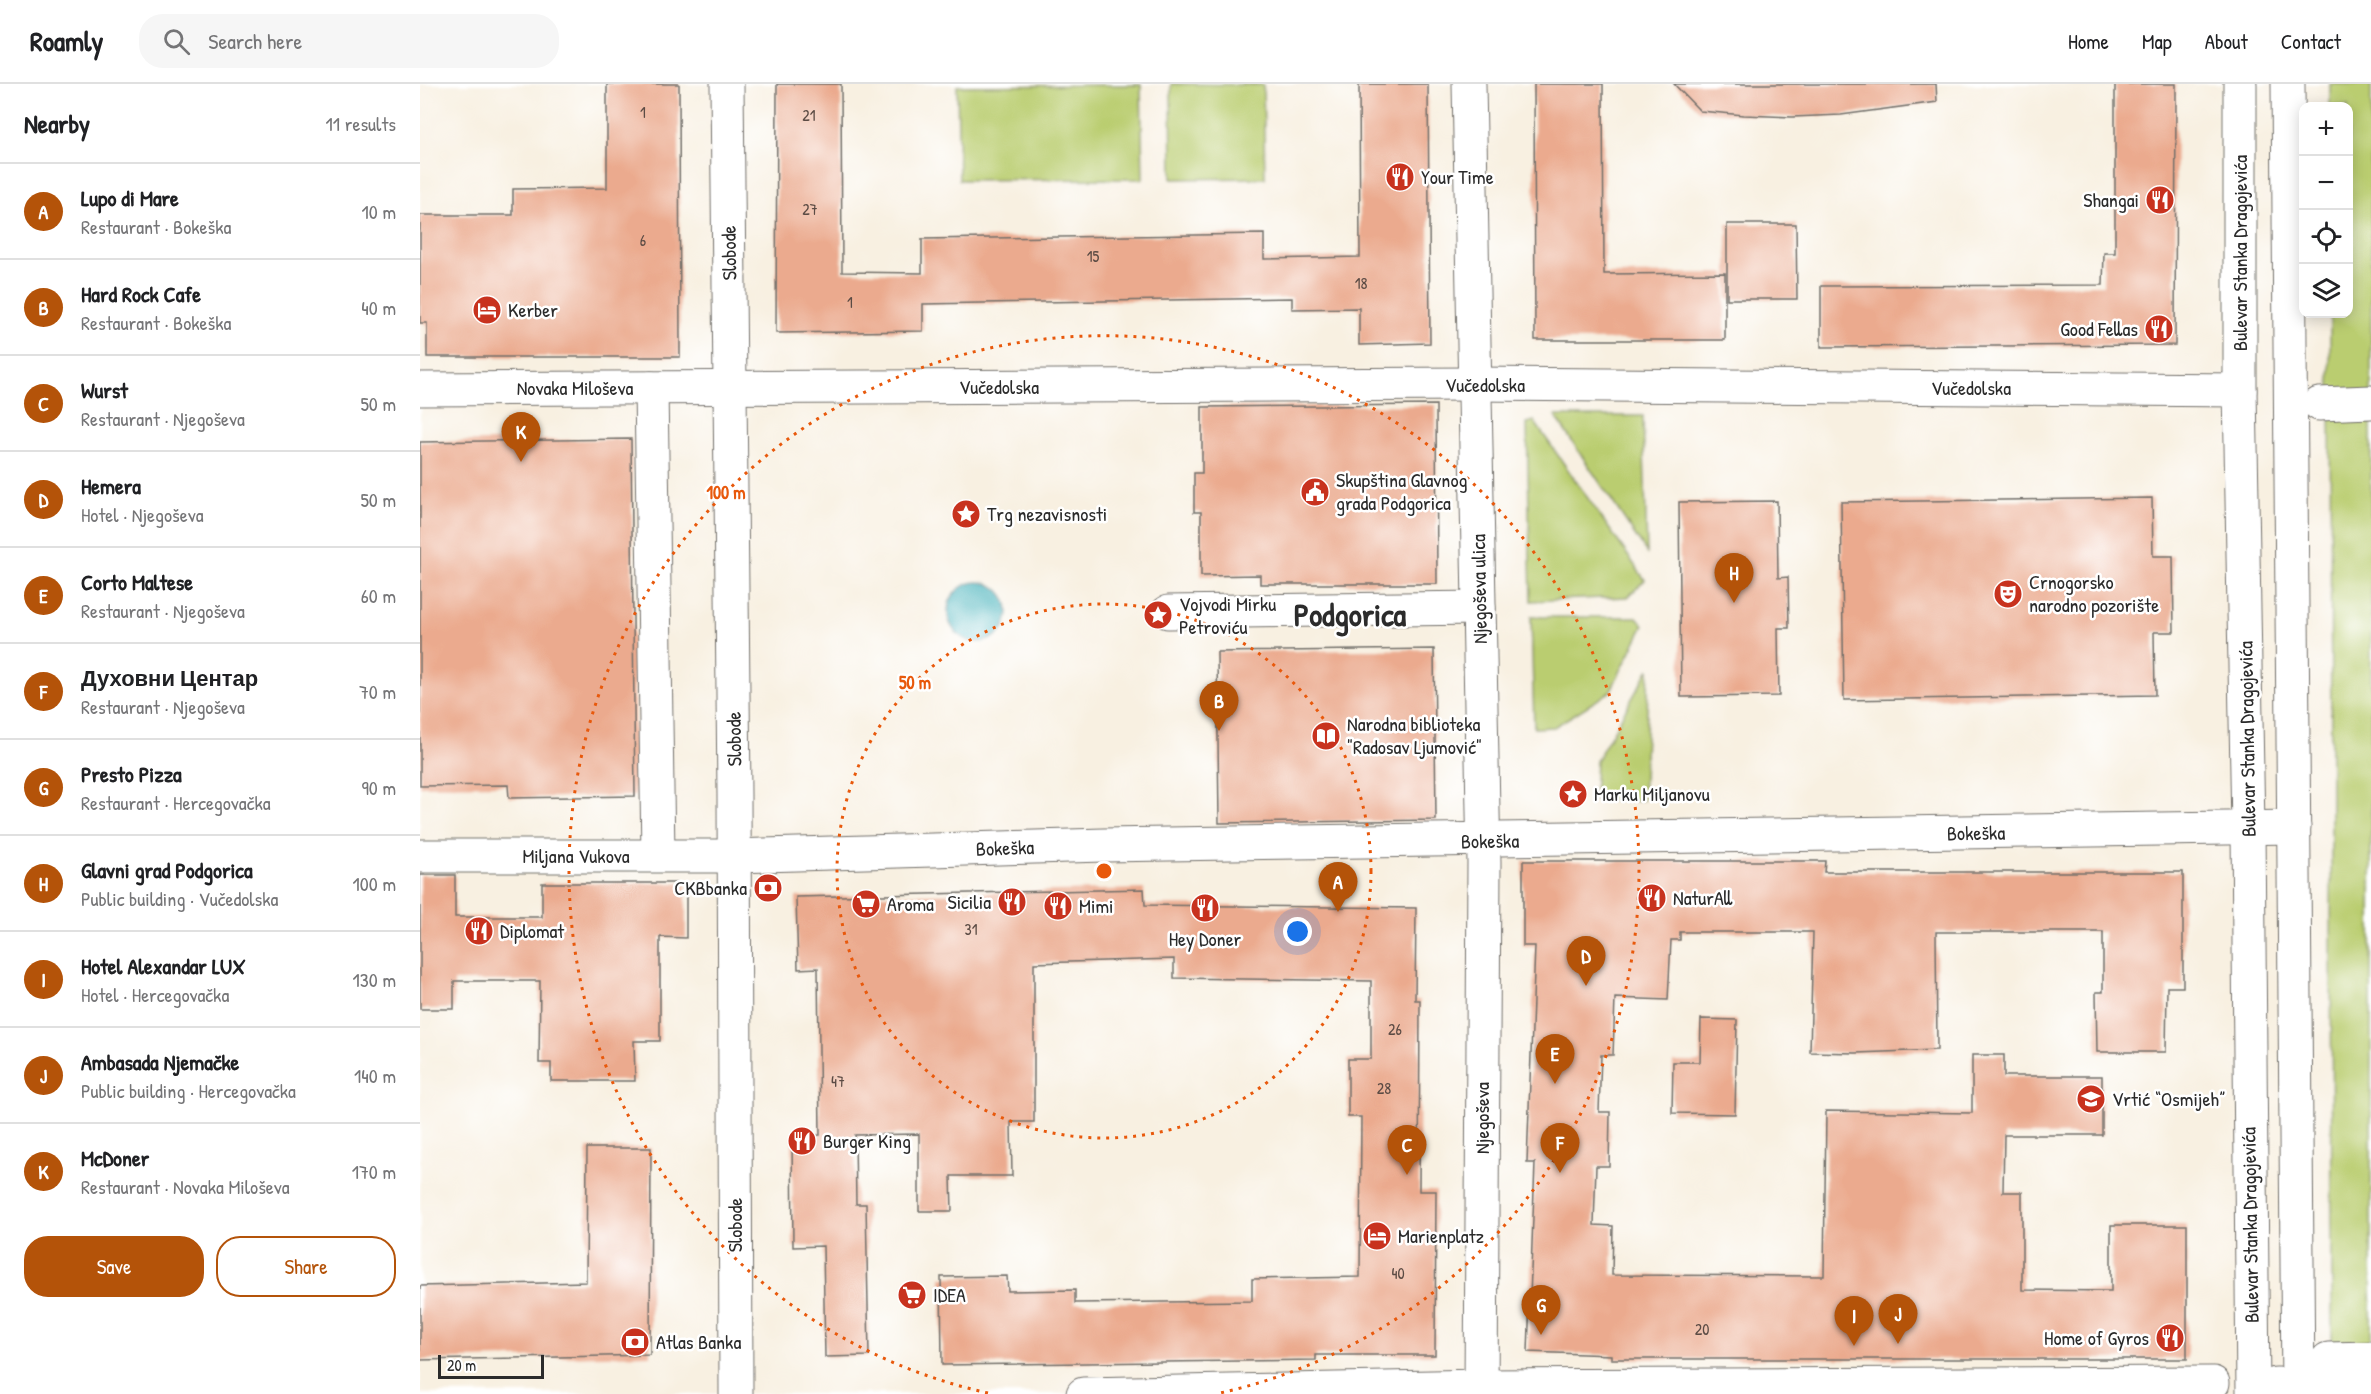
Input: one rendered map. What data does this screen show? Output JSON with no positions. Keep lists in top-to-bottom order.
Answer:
{
  "streets": {
    "street": [
      "Slobode",
      "Bulevar Stanka Dragojevića",
      "Vučedolska",
      "Novaka Miloševa",
      "Njegoševa ulica",
      "Bokeška",
      "Miljana Vukova",
      "Njegoševa"
    ]
  },
  "crossings": [
    ["Slobode", "Vučedolska"],
    ["Slobode", "Novaka Miloševa"],
    ["Slobode", "Bokeška"],
    ["Slobode", "Miljana Vukova"],
    ["Bulevar Stanka Dragojevića", "Vučedolska"],
    ["Bulevar Stanka Dragojevića", "Bokeška"],
    ["Vučedolska", "Novaka Miloševa"],
    ["Vučedolska", "Njegoševa ulica"],
    ["Njegoševa ulica", "Bokeška"],
    ["Njegoševa ulica", "Njegoševa"],
    ["Bokeška", "Miljana Vukova"],
    ["Bokeška", "Njegoševa"]
  ],
  "districts": ["Podgorica"],
  "places": {
    "restaurant": [
      "Your Time",
      "Shangai",
      "Good Fellas",
      "NaturAll",
      "Sicilia",
      "Mimi",
      "Hey Doner",
      "Diplomat",
      "Burger King",
      "Home of Gyros"
    ],
    "hotel": ["Kerber", "Marienplatz"],
    "public building": ["Skupština Glavnog grada Podgorica"],
    "place": ["Trg nezavisnosti", "Vojvodi Mirku Petroviću", "Marku Miljanovu"],
    "theatre": ["Crnogorsko narodno pozorište"],
    "library": ["Narodna biblioteka \"Radosav Ljumović\""],
    "bank": ["CKBbanka", "Atlas Banka"],
    "supermarket": ["Aroma", "IDEA"],
    "school or university": ["Vrtić “Osmijeh”"]
  },
  "house_numbers": [
    "1",
    "21",
    "27",
    "6",
    "15",
    "18",
    "1",
    "31",
    "26",
    "47",
    "28",
    "40",
    "20"
  ],
  "scale_bar": "20 m",
  "page": {
    "header": "Roamly",
    "search": "Search here",
    "nav": [
      "Home",
      "Map",
      "About",
      "Contact"
    ],
    "heading": ["Nearby", "11 results"],
    "map_buttons": ["+", "−"],
    "list": [
      {
        "mark": "A",
        "name": "Lupo di Mare",
        "note": "Restaurant · Bokeška",
        "value": "10 m"
      },
      {
        "mark": "B",
        "name": "Hard Rock Cafe",
        "note": "Restaurant · Bokeška",
        "value": "40 m"
      },
      {
        "mark": "C",
        "name": "Wurst",
        "note": "Restaurant · Njegoševa",
        "value": "50 m"
      },
      {
        "mark": "D",
        "name": "Hemera",
        "note": "Hotel · Njegoševa",
        "value": "50 m"
      },
      {
        "mark": "E",
        "name": "Corto Maltese",
        "note": "Restaurant · Njegoševa",
        "value": "60 m"
      },
      {
        "mark": "F",
        "name": "Духовни Центар",
        "note": "Restaurant · Njegoševa",
        "value": "70 m"
      },
      {
        "mark": "G",
        "name": "Presto Pizza",
        "note": "Restaurant · Hercegovačka",
        "value": "90 m"
      },
      {
        "mark": "H",
        "name": "Glavni grad Podgorica",
        "note": "Public building · Vučedolska",
        "value": "100 m"
      },
      {
        "mark": "I",
        "name": "Hotel Alexandar LUX",
        "note": "Hotel · Hercegovačka",
        "value": "130 m"
      },
      {
        "mark": "J",
        "name": "Ambasada Njemačke",
        "note": "Public building · Hercegovačka",
        "value": "140 m"
      },
      {
        "mark": "K",
        "name": "McDoner",
        "note": "Restaurant · Novaka Miloševa",
        "value": "170 m"
      }
    ],
    "pins": [
      "K",
      "H",
      "B",
      "A",
      "D",
      "E",
      "F",
      "C",
      "G",
      "J",
      "I"
    ],
    "buttons": ["Save", "Share"],
    "scale": "20 m"
  },
  "rings": ["100 m", "50 m"]
}
